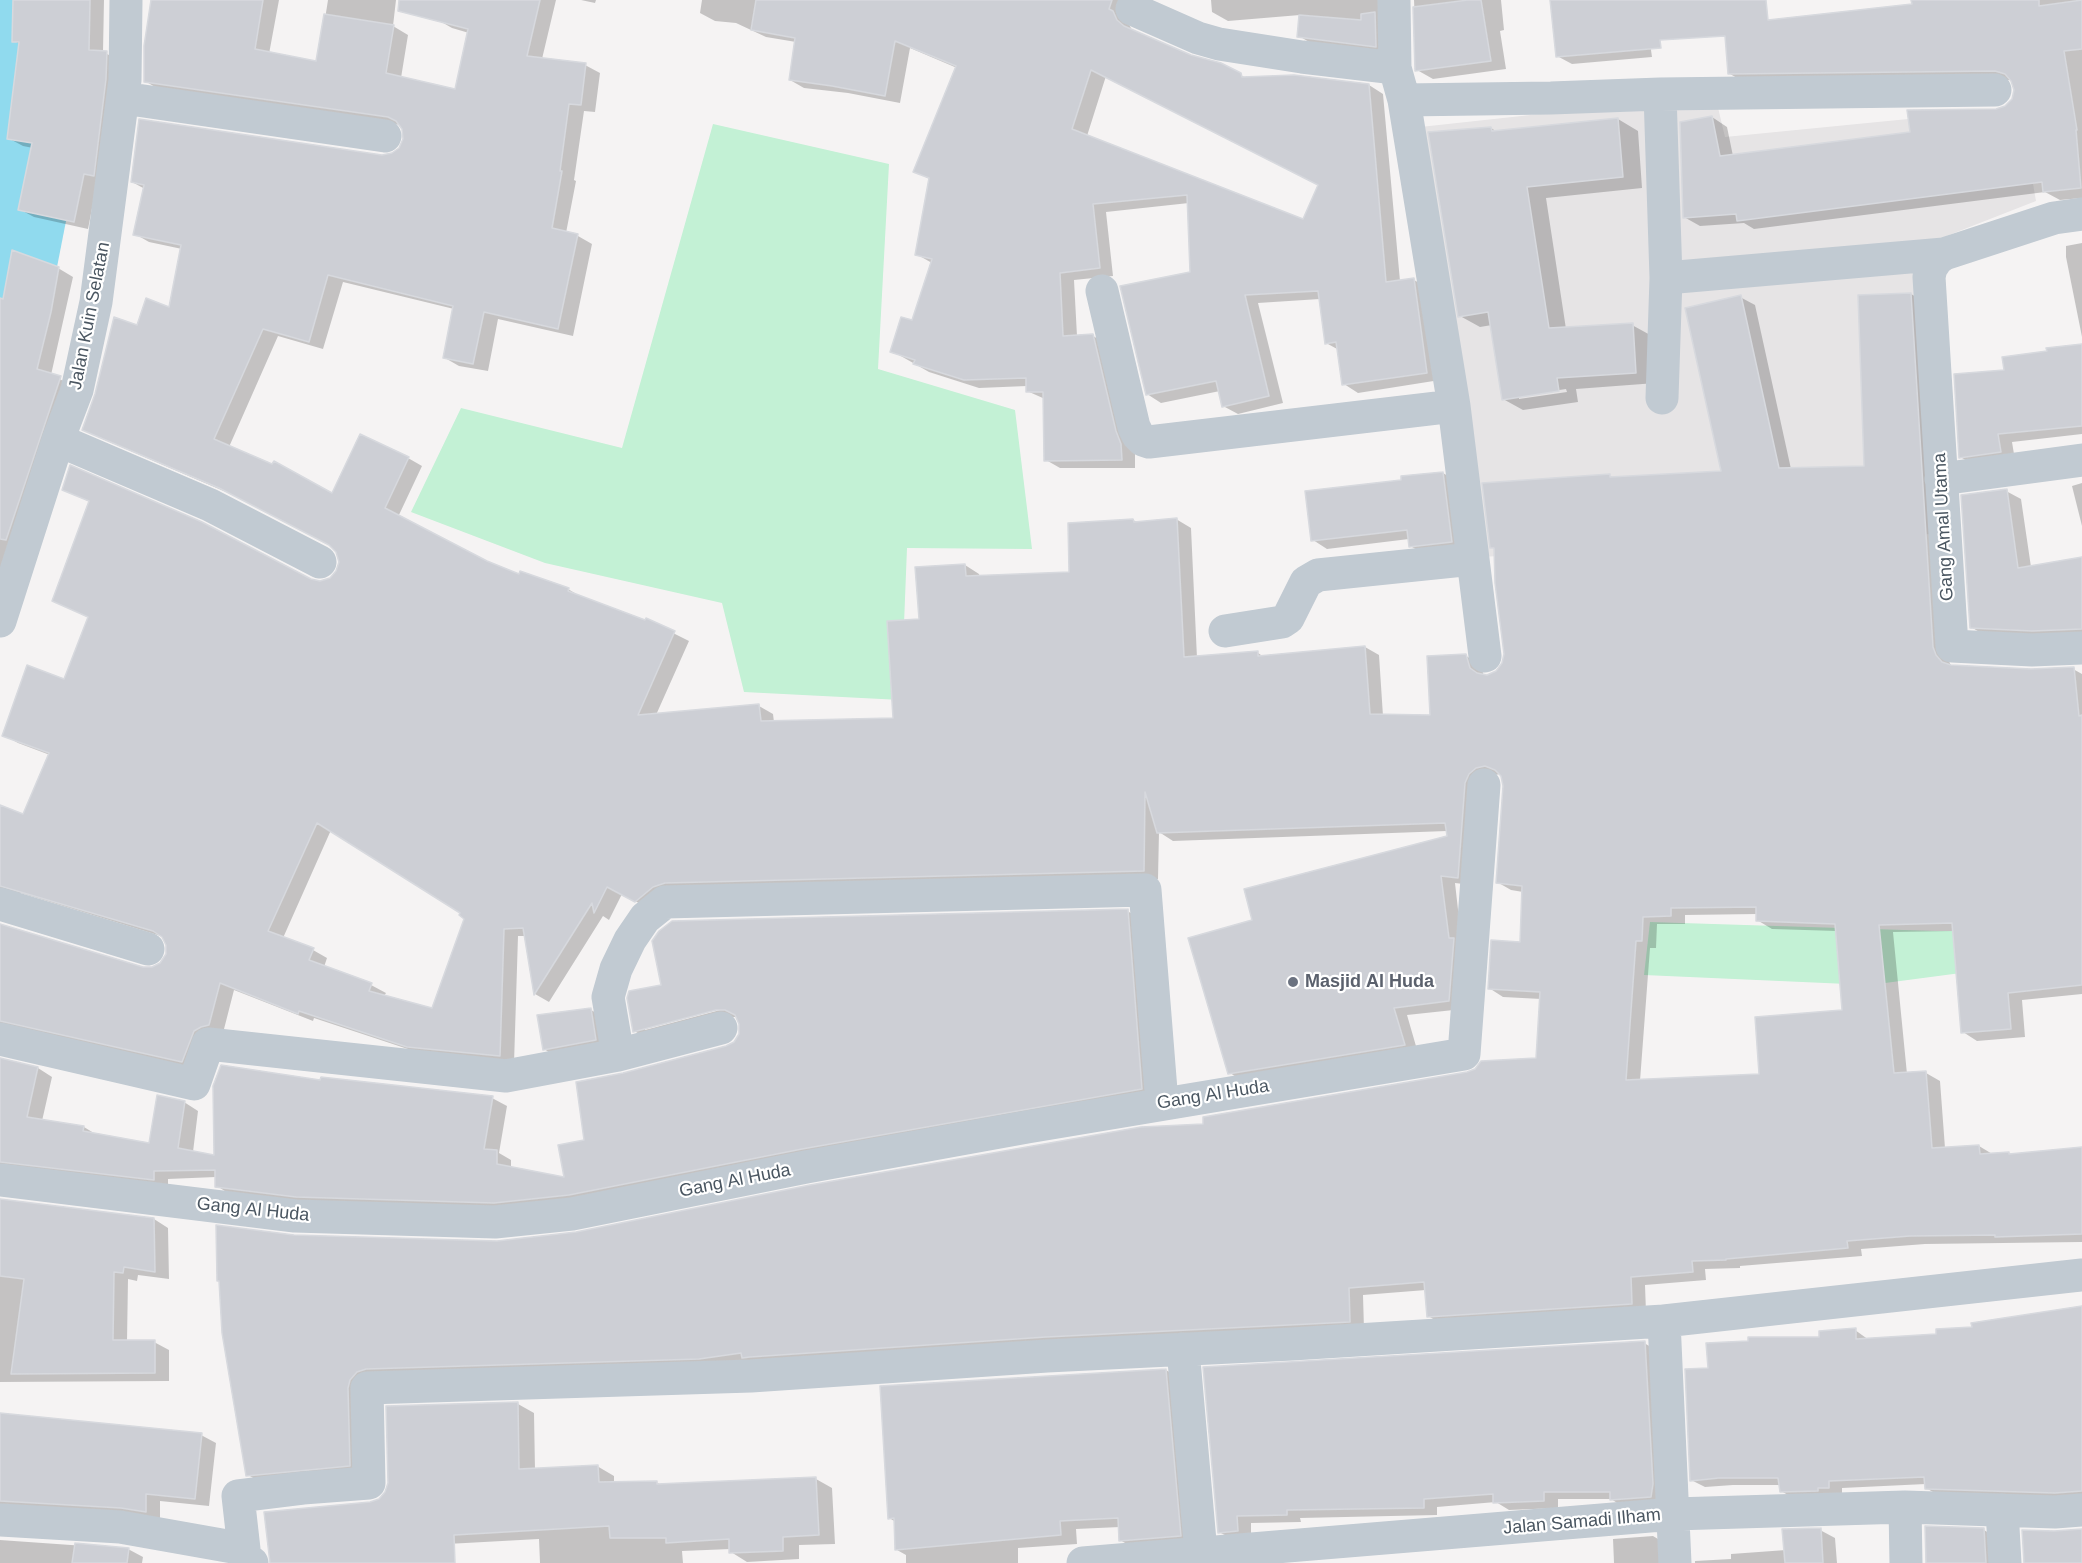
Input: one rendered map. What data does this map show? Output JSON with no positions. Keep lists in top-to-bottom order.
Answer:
{
  "streets": {
    "street": [
      "Jalan Kuin Selatan",
      "Gang Amal Utama",
      "Gang Al Huda",
      "Jalan Samadi Ilham"
    ]
  },
  "places": ["Masjid Al Huda"]
}
